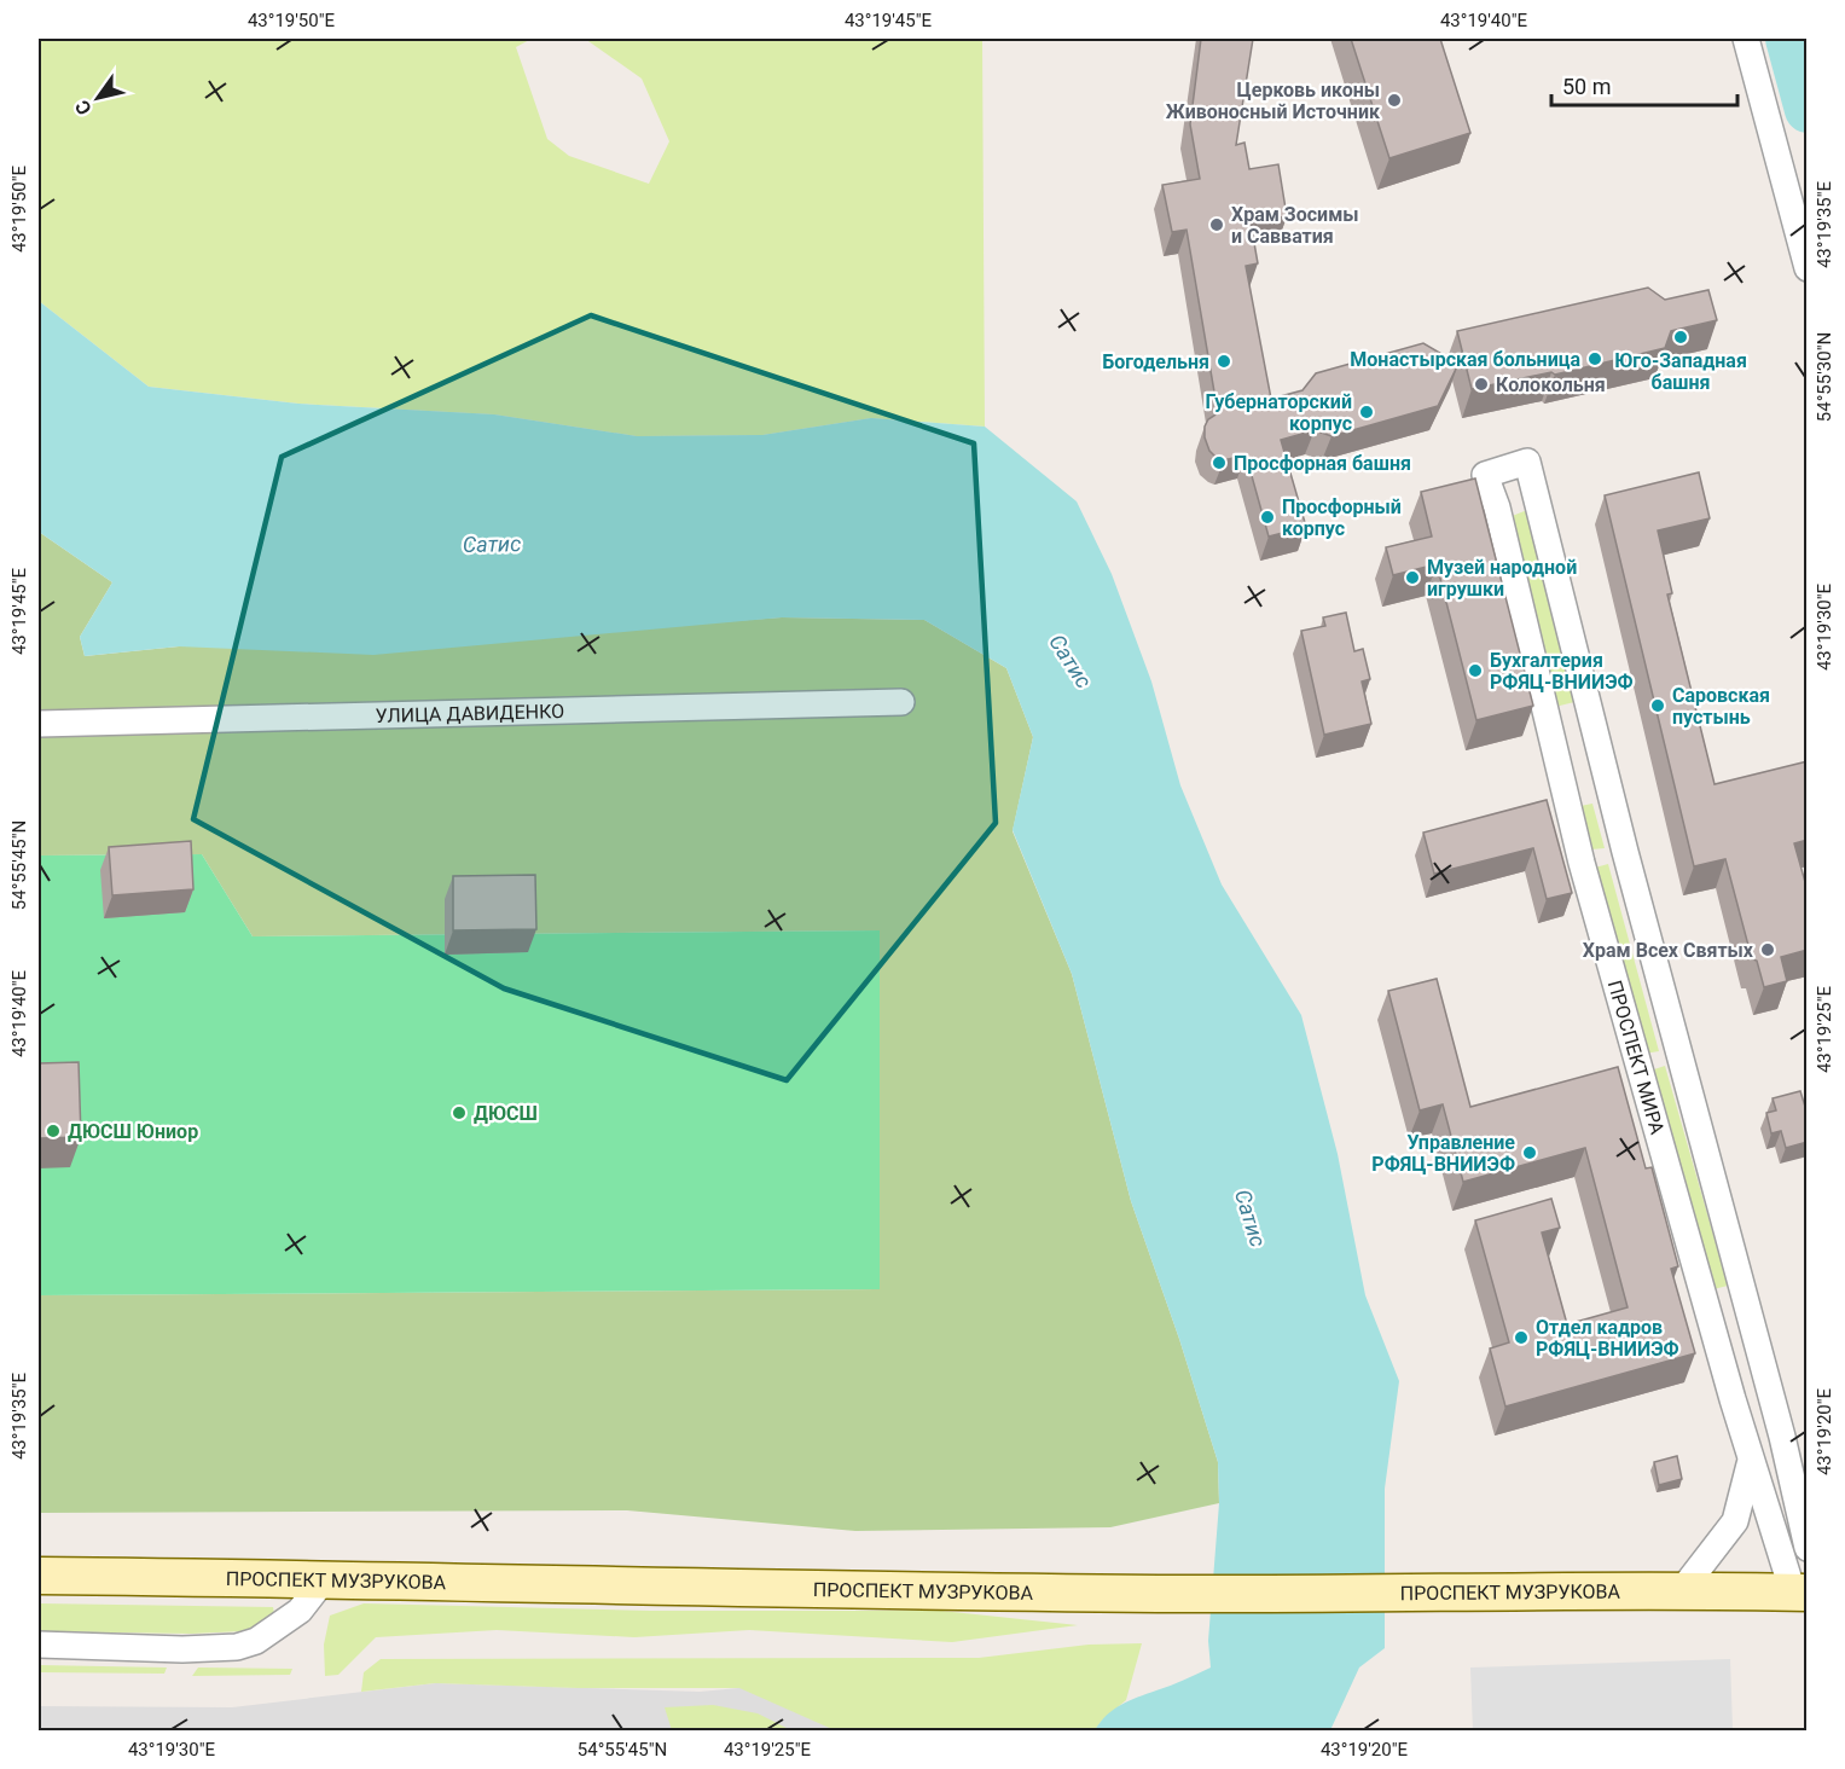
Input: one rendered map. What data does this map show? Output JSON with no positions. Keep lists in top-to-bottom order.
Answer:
{
  "streets": {
    "main road": ["ПРОСПЕКТ МУЗРУКОВА"],
    "street": ["УЛИЦА ДАВИДЕНКО", "ПРОСПЕКТ МИРА"]
  },
  "crossings": [
    ["ПРОСПЕКТ МИРА", "ПРОСПЕКТ МУЗРУКОВА"]
  ],
  "water": ["Сатис"],
  "places": [
    "Церковь иконы Живоносный Источник",
    "Храм Зосимы и Савватия",
    "Юго-Западная башня",
    "Монастырская больница",
    "Богодельня",
    "Колокольня",
    "Губернаторский корпус",
    "Просфорная башня",
    "Просфорный корпус",
    "Музей народной игрушки",
    "Бухгалтерия РФЯЦ-ВНИИЭФ",
    "Саровская пустынь",
    "Храм Всех Святых",
    "ДЮСШ",
    "ДЮСШ Юниор",
    "Управление РФЯЦ-ВНИИЭФ",
    "Отдел кадров РФЯЦ-ВНИИЭФ"
  ],
  "scale_bar": "50 m",
  "north": "bottom left",
  "coordinates": [
    "43°19'50\"E",
    "43°19'45\"E",
    "43°19'40\"E",
    "43°19'35\"E",
    "54°55'30\"N",
    "43°19'30\"E",
    "54°55'45\"N",
    "43°19'25\"E",
    "43°19'20\"E"
  ]
}
